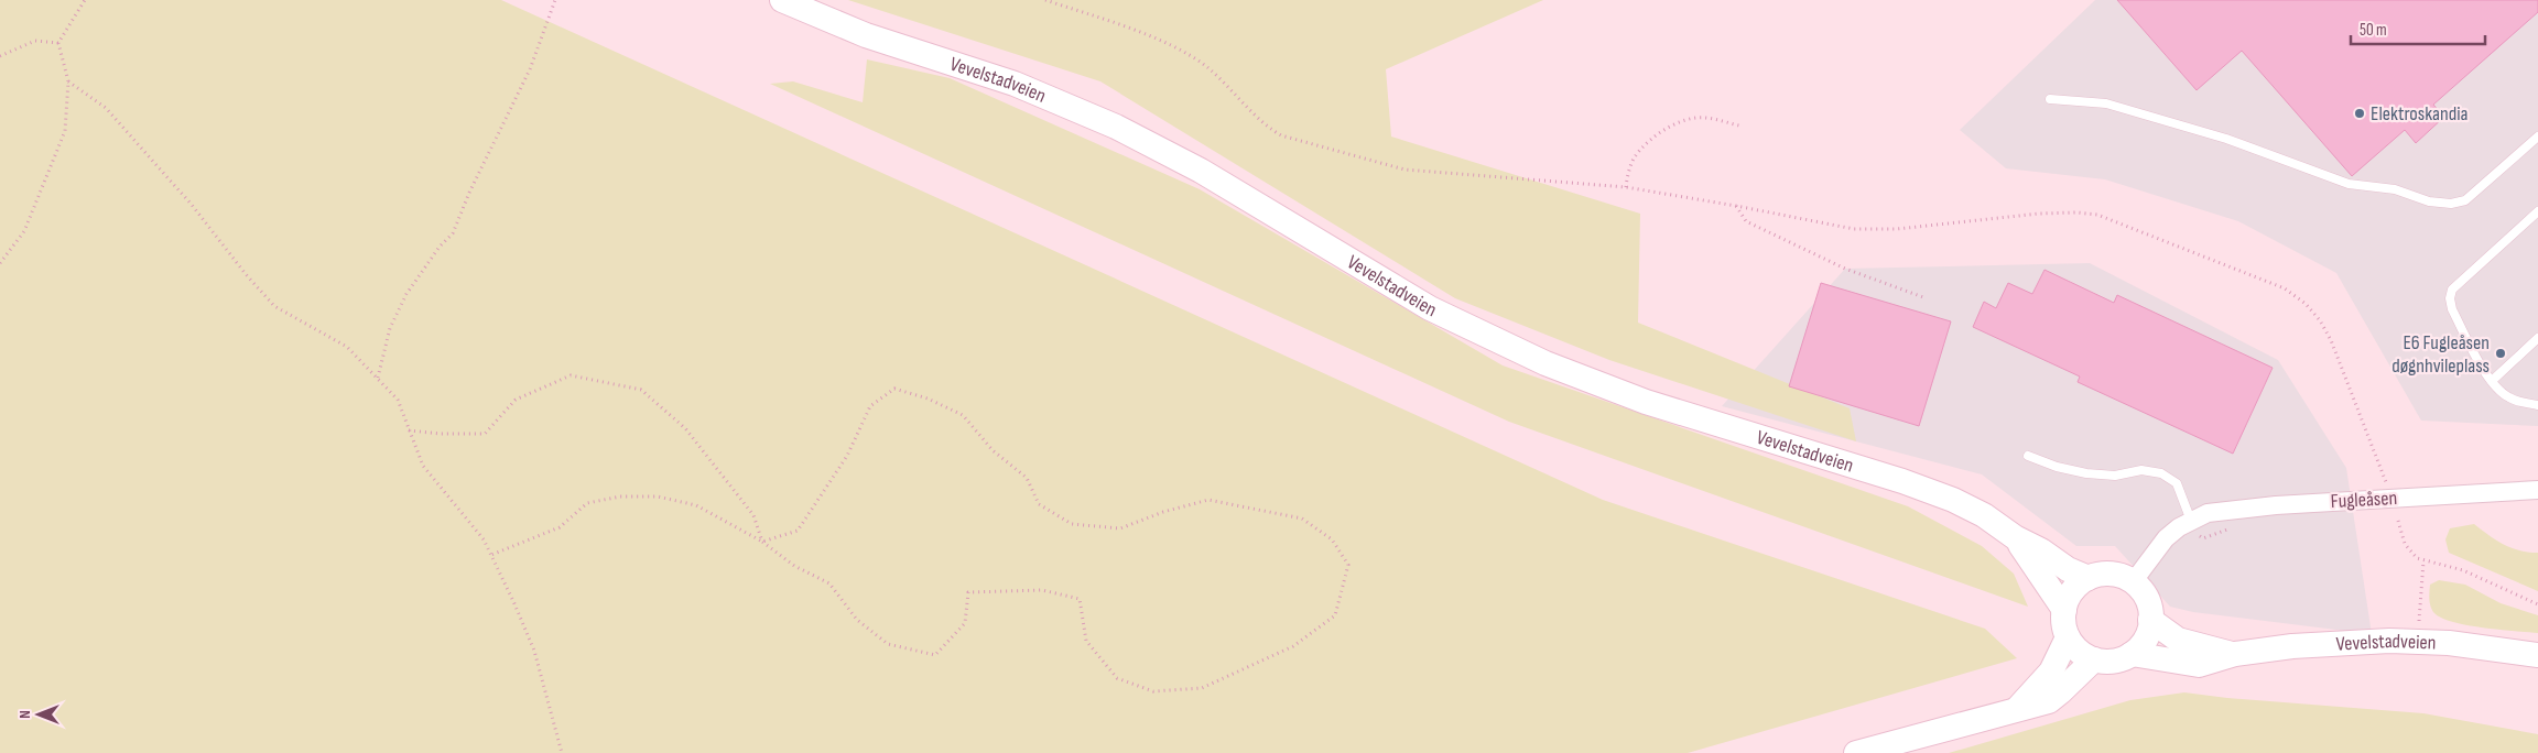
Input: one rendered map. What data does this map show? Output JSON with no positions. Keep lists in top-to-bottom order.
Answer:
{
  "streets": {
    "main road": ["Vevelstadveien"],
    "street": ["Fugleåsen"]
  },
  "crossings": [
    ["Vevelstadveien", "Fugleåsen"]
  ],
  "places": ["Elektroskandia", "E6 Fugleåsen døgnhvileplass"],
  "scale_bar": "50 m",
  "north": "left"
}
